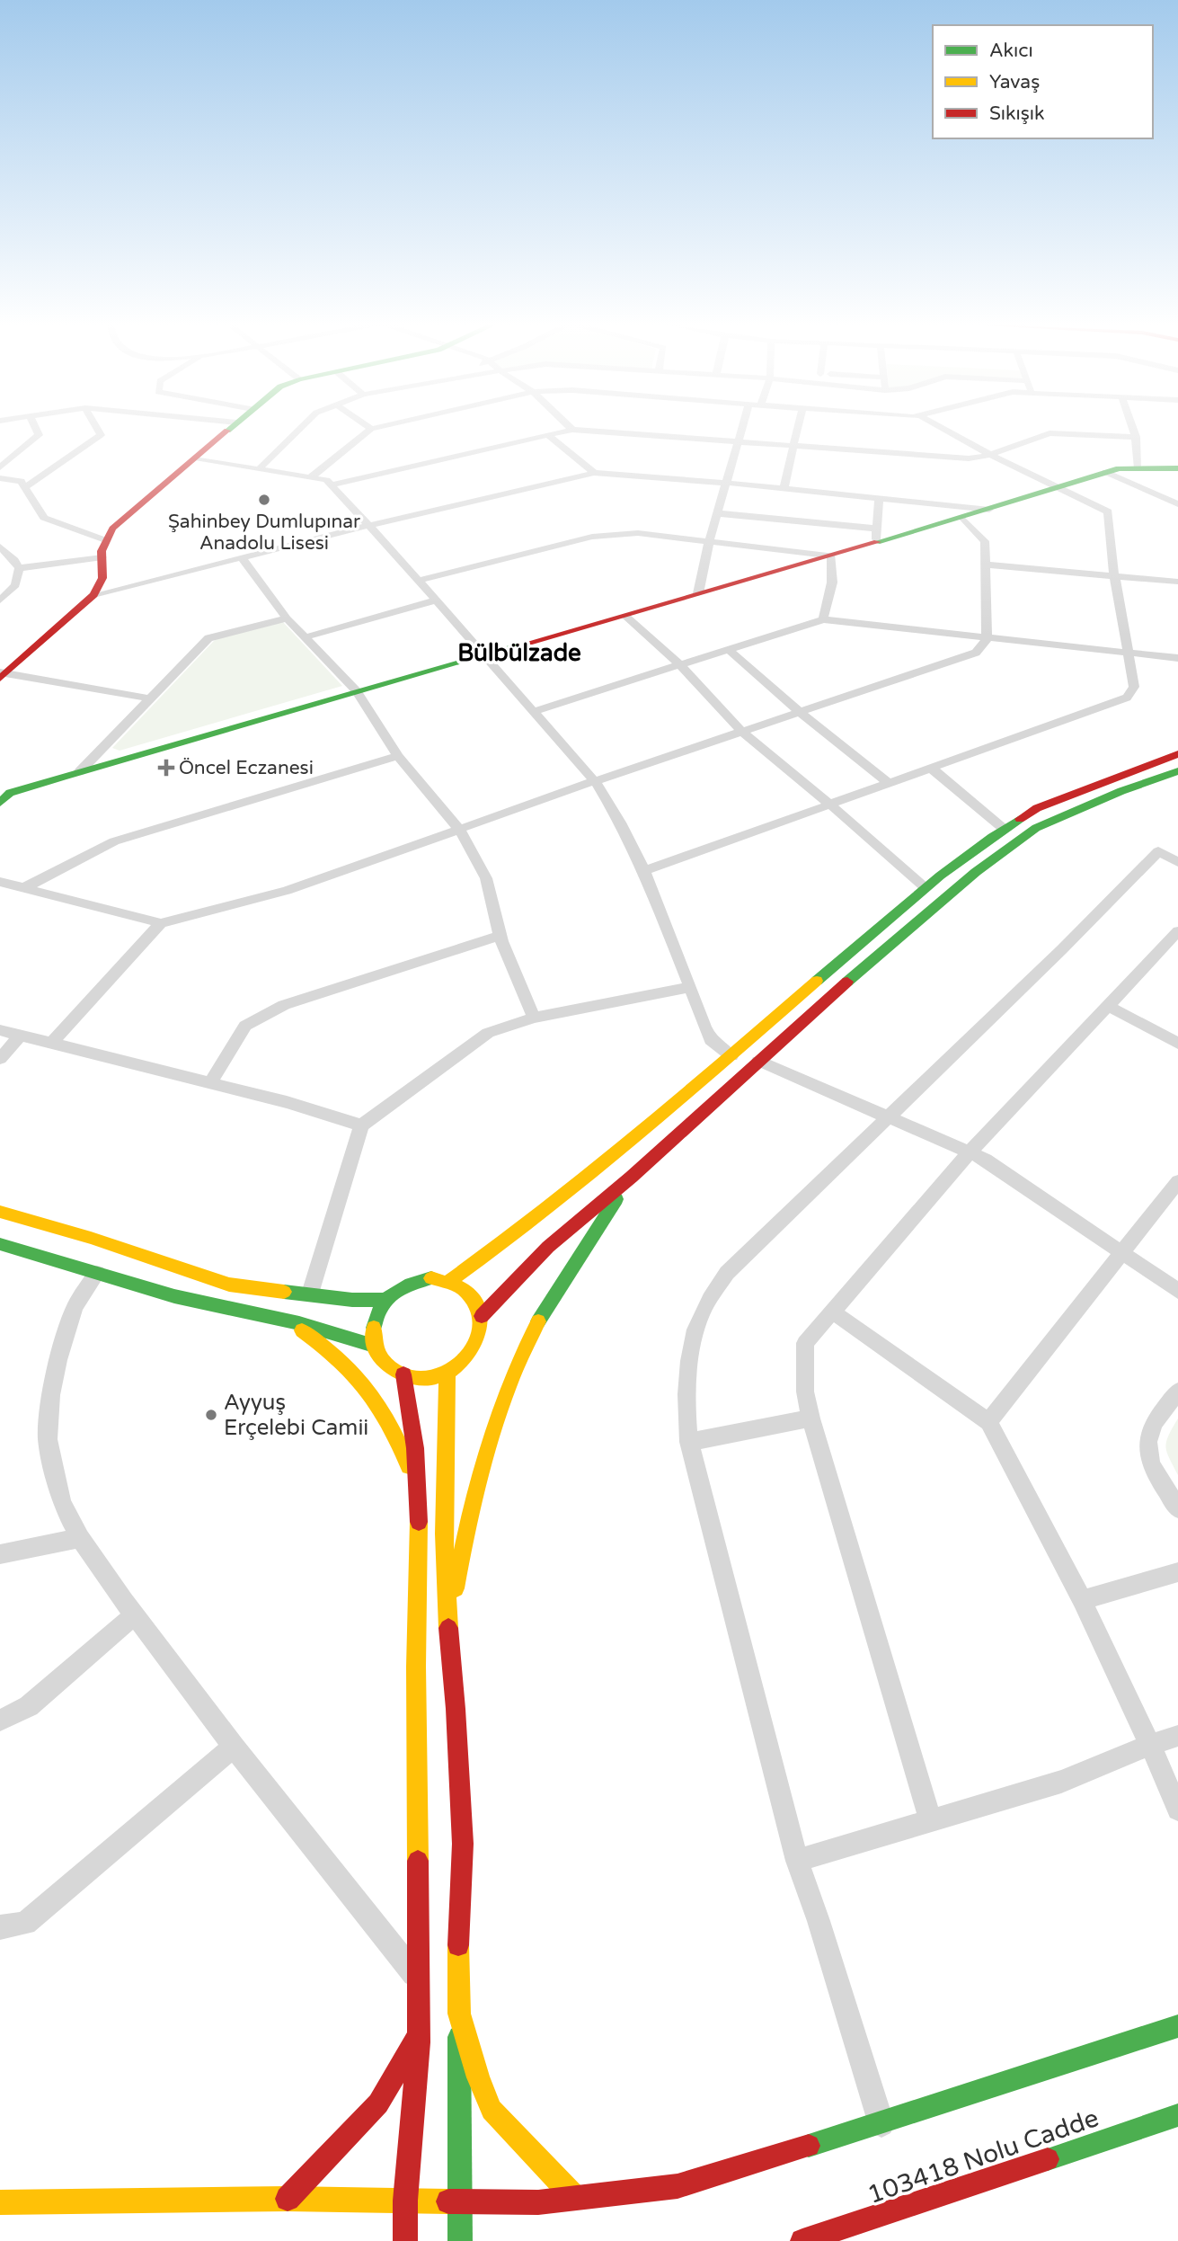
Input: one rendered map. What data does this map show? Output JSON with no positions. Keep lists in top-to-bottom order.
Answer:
{
  "streets": {
    "main road": ["103418 Nolu Cadde"]
  },
  "districts": ["Bülbülzade"],
  "places": {
    "other": ["Şahinbey Dumlupınar Anadolu Lisesi", "Ayyuş Erçelebi Camii"],
    "health": ["Öncel Eczanesi"]
  },
  "legend": ["Akıcı", "Yavaş", "Sıkışık"]
}
